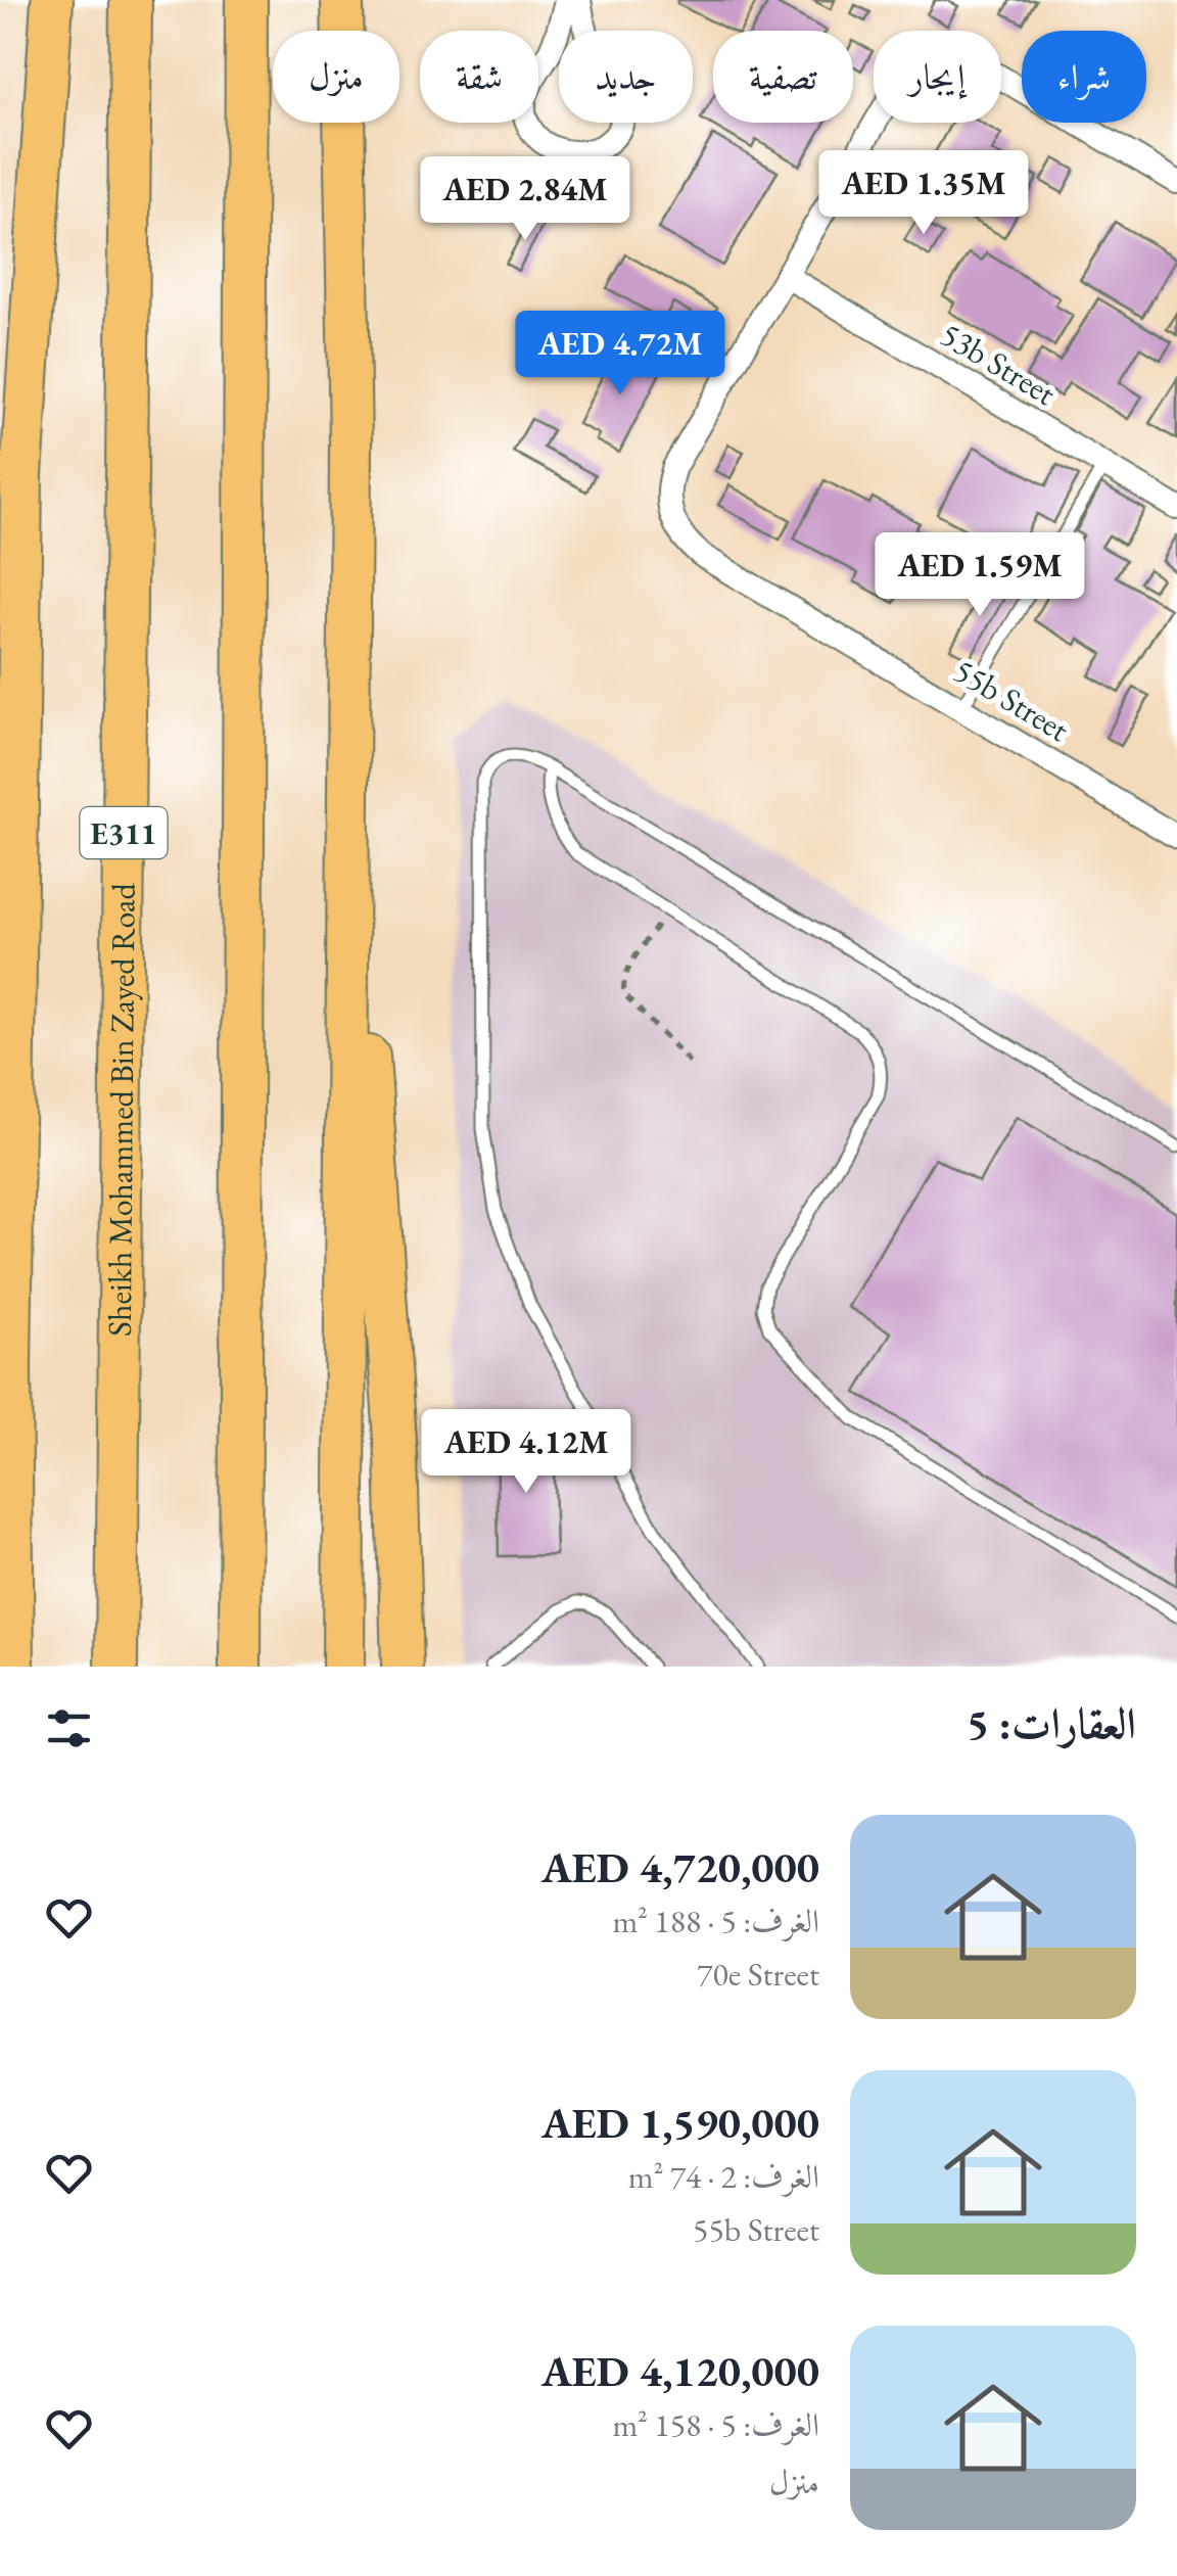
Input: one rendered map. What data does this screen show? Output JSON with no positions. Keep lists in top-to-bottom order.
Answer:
{
  "streets": {
    "highway": ["E311", "Sheikh Mohammed Bin Zayed Road"],
    "street": ["53b Street", "55b Street"]
  },
  "crossings": [
    ["53b Street", "55b Street"]
  ],
  "page": {
    "chip": [
      "شراء",
      "إيجار",
      "تصفية",
      "جديد",
      "شقة",
      "منزل"
    ],
    "price": [
      "AED 1.35M",
      "AED 2.84M",
      "AED 4.72M",
      "AED 1.59M",
      "AED 4.12M"
    ],
    "heading": "العقارات: 5",
    "list": [
      {
        "name": "AED 4,720,000",
        "note": "الغرف: 5 · 188 m² · 70e Street"
      },
      {
        "name": "AED 1,590,000",
        "note": "الغرف: 2 · 74 m² · 55b Street"
      },
      {
        "name": "AED 4,120,000",
        "note": "الغرف: 5 · 158 m² · منزل"
      }
    ]
  }
}
